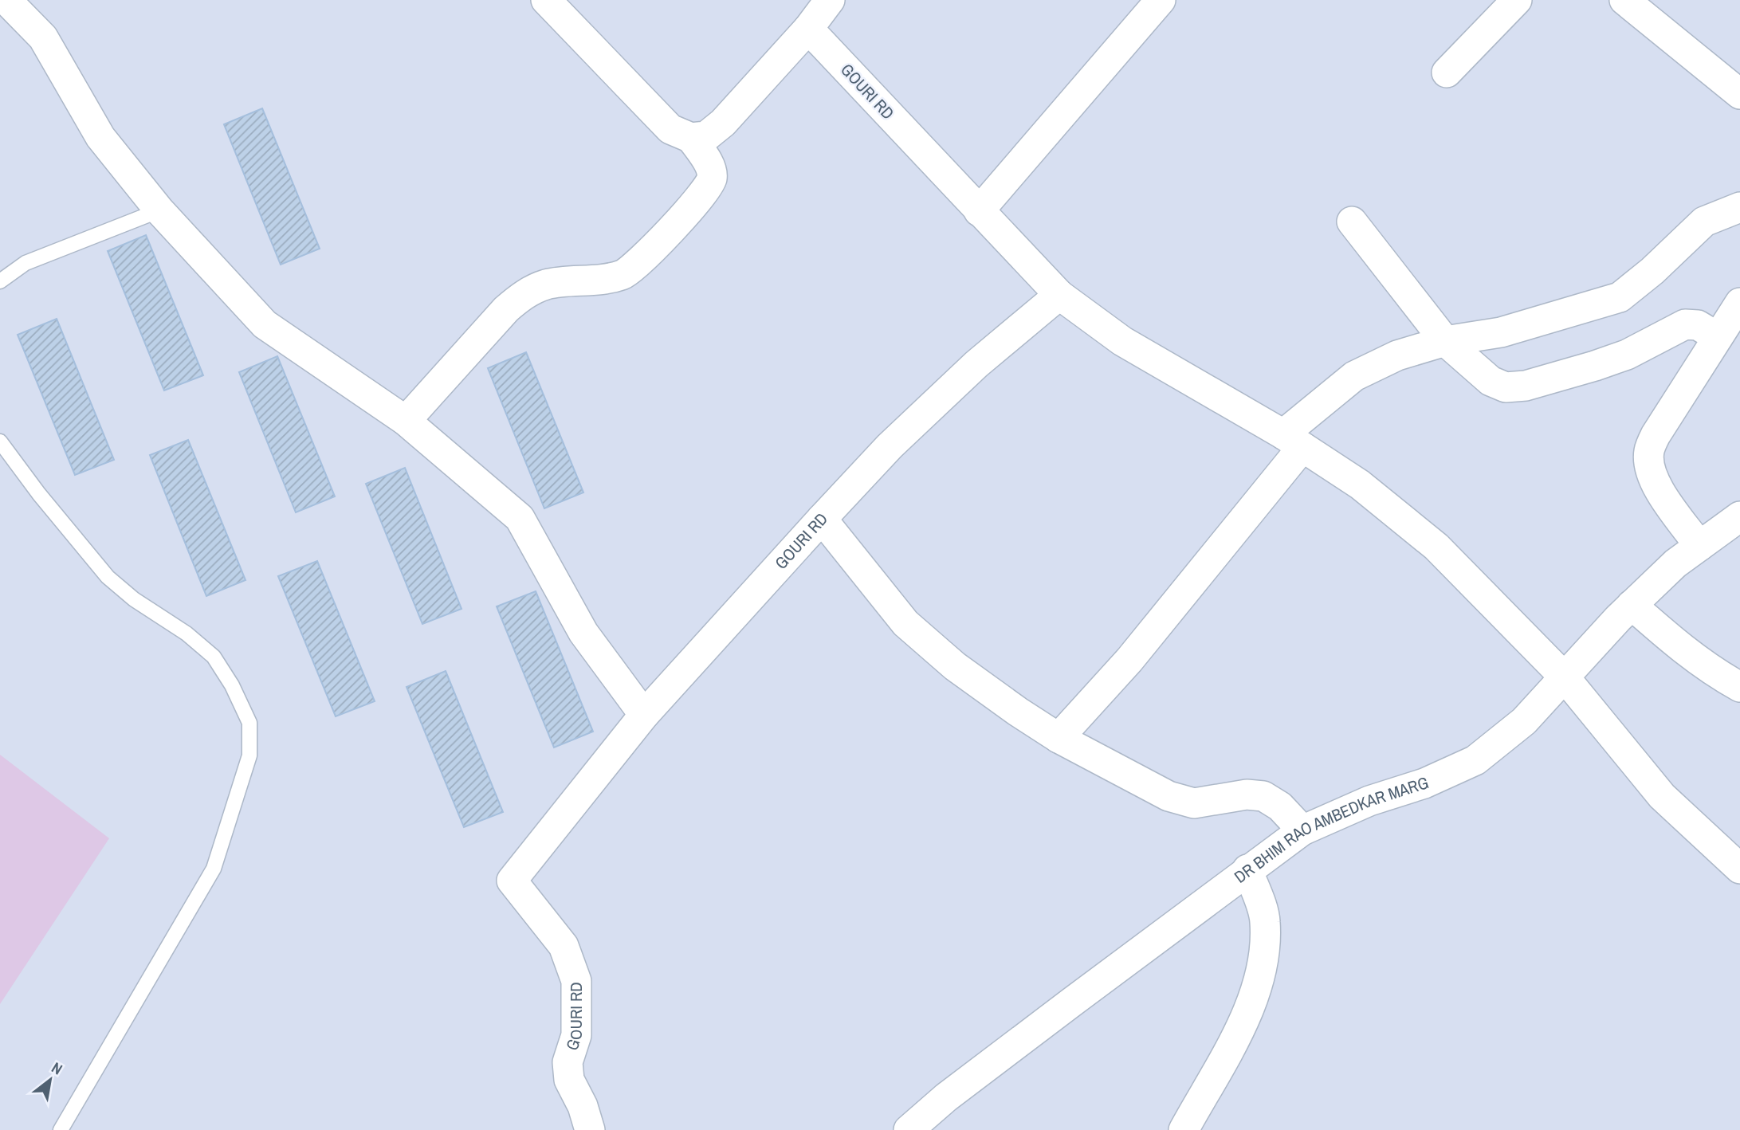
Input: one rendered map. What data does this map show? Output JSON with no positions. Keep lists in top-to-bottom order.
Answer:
{
  "streets": {
    "street": ["GOURI RD", "DR BHIM RAO AMBEDKAR MARG"]
  },
  "north": "top right"
}
